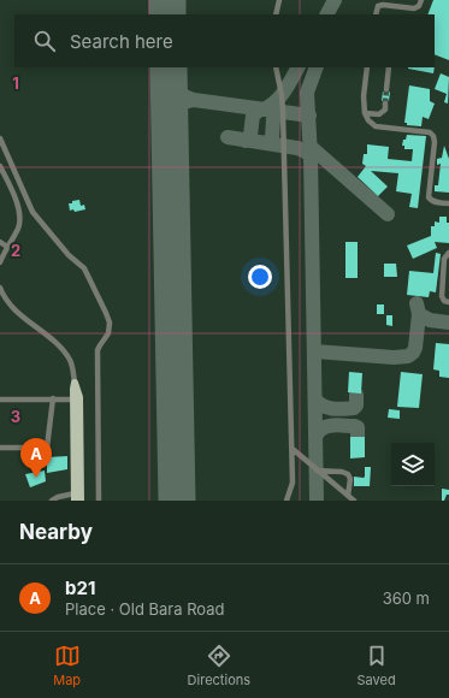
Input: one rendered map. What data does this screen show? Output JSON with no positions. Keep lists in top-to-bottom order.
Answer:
{
  "page": {
    "search": "Search here",
    "pins": "A",
    "heading": "Nearby",
    "list": [
      {
        "mark": "A",
        "name": "b21",
        "note": "Place · Old Bara Road",
        "value": "360 m"
      }
    ],
    "nav": ["Map", "Directions", "Saved"]
  },
  "grid": {
    "rows": ["1", "2", "3"]
  }
}
